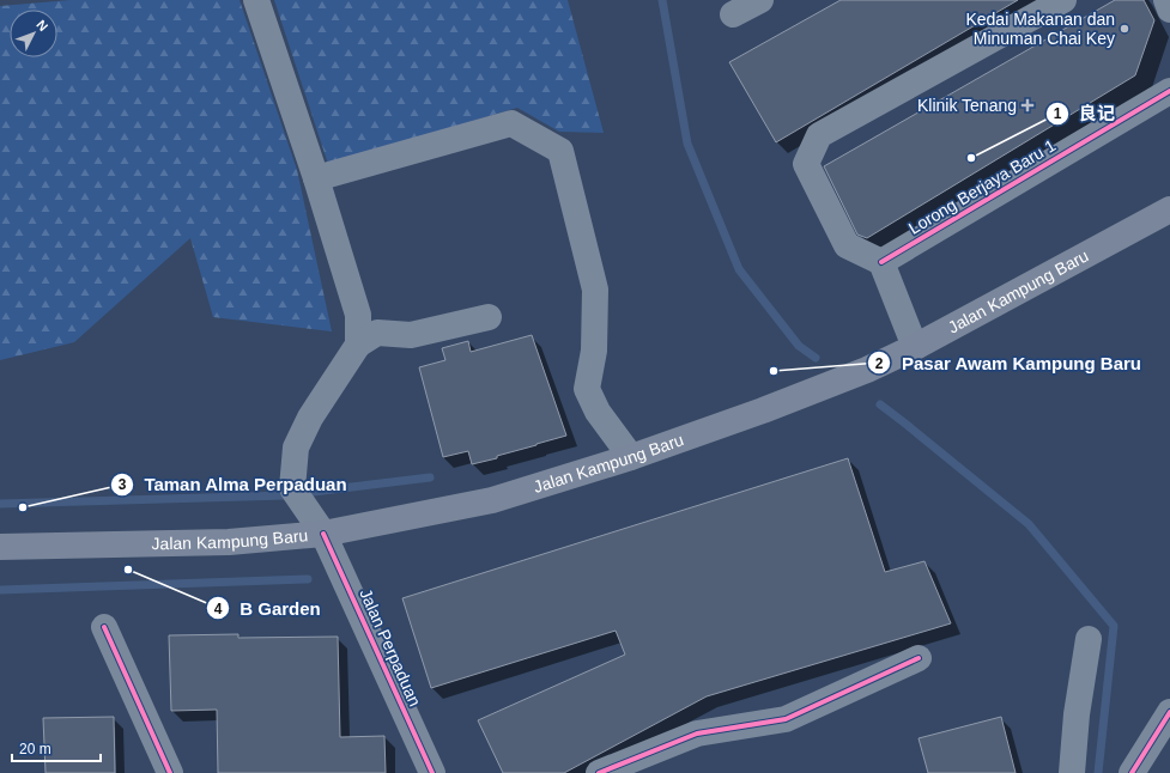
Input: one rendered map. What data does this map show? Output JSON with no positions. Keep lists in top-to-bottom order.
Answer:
{
  "streets": {
    "main road": ["Jalan Kampung Baru"],
    "street": ["Lorong Berjaya Baru 1", "Jalan Perpaduan"]
  },
  "crossings": [
    ["Jalan Kampung Baru", "Jalan Perpaduan"]
  ],
  "places": {
    "other": [
      "Kedai Makanan dan Minuman Chai Key",
      "良记",
      "Pasar Awam Kampung Baru",
      "Taman Alma Perpaduan",
      "B Garden"
    ],
    "health": ["Klinik Tenang"]
  },
  "scale_bar": "20 m",
  "north": "top right"
}
